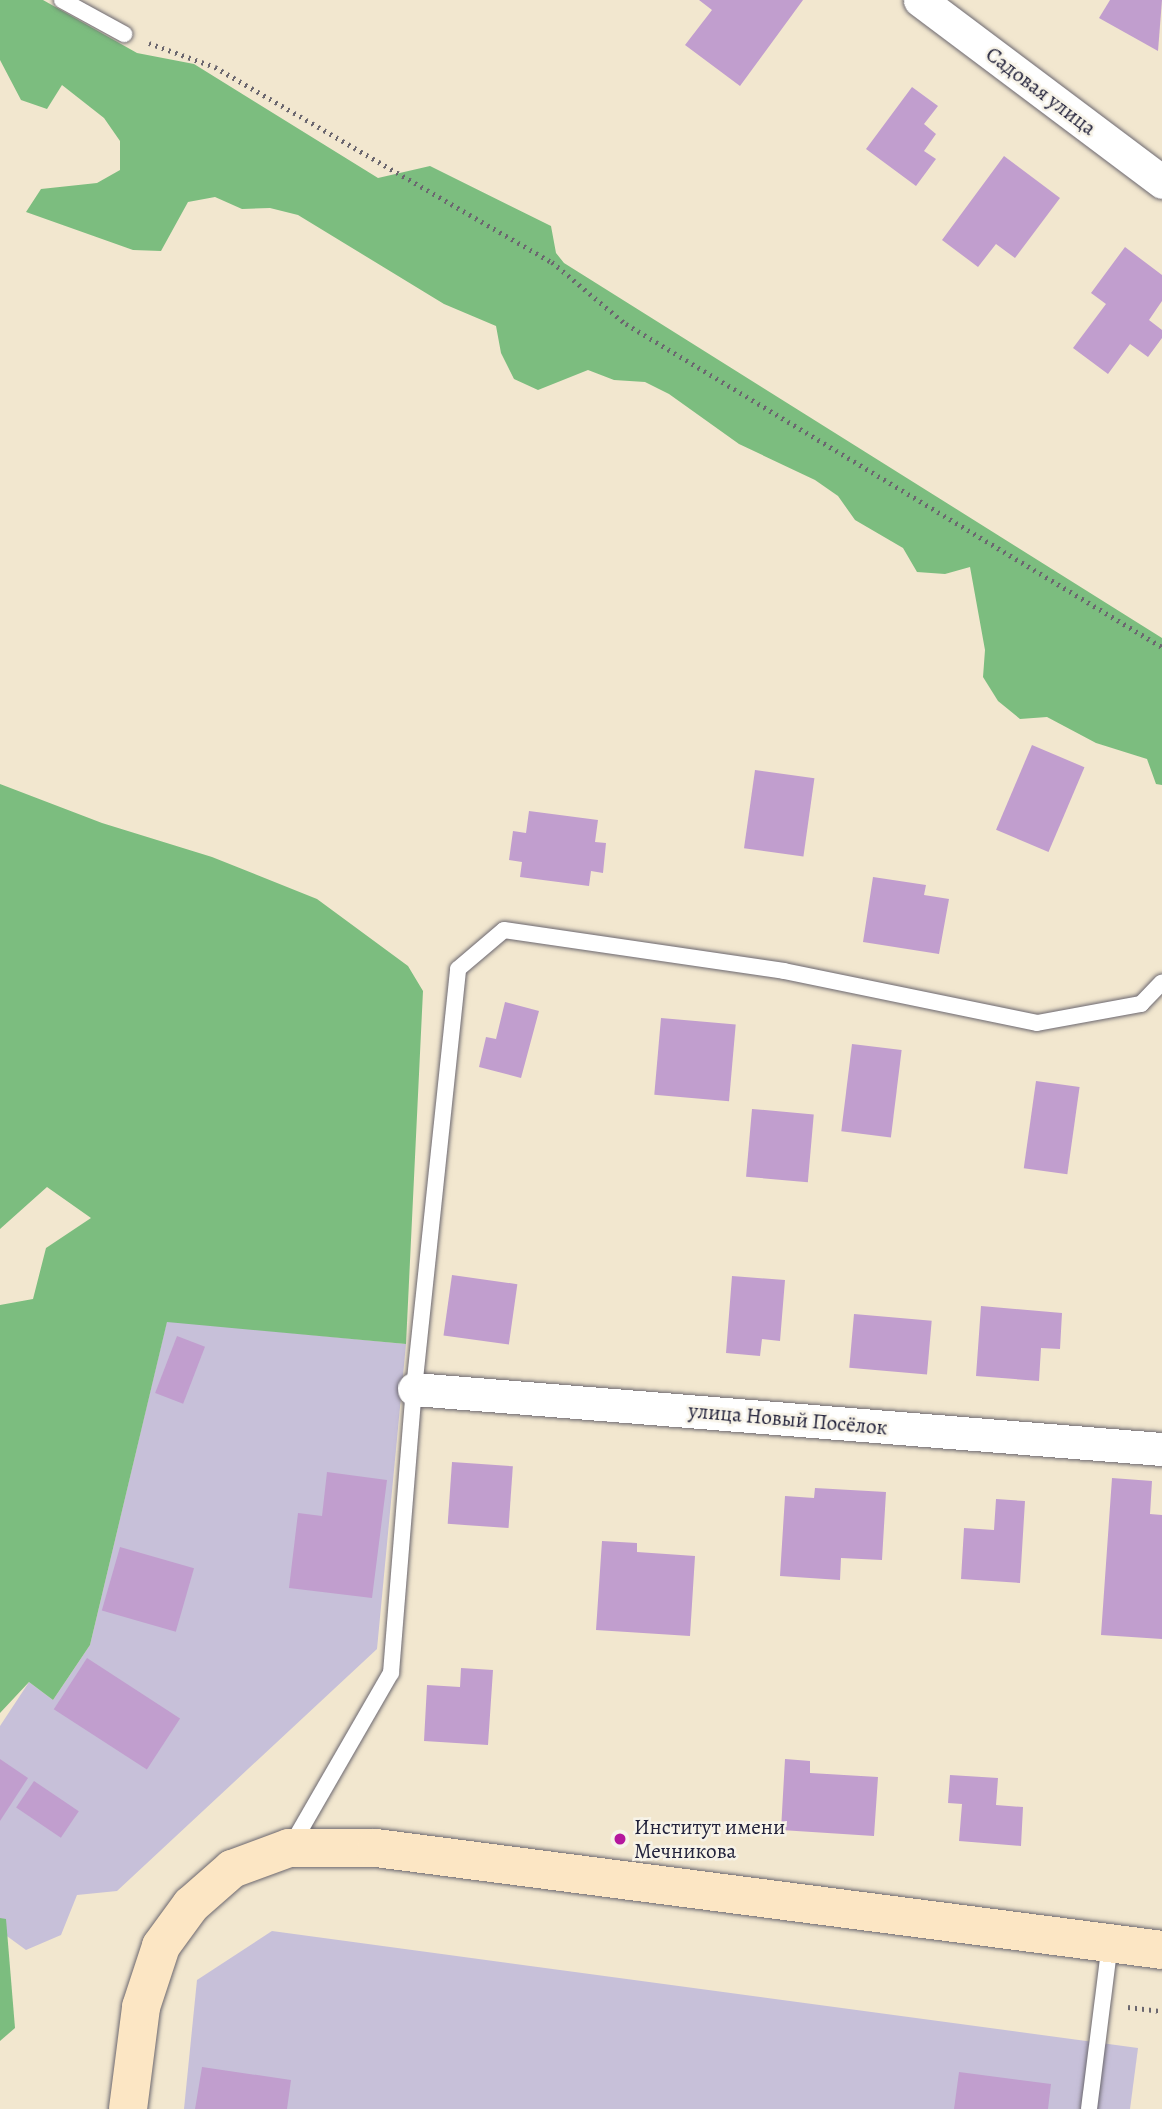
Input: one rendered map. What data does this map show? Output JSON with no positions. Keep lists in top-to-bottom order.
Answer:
{
  "streets": {
    "street": ["Садовая улица", "улица Новый Посёлок"]
  },
  "places": ["Институт имени Мечникова"]
}
